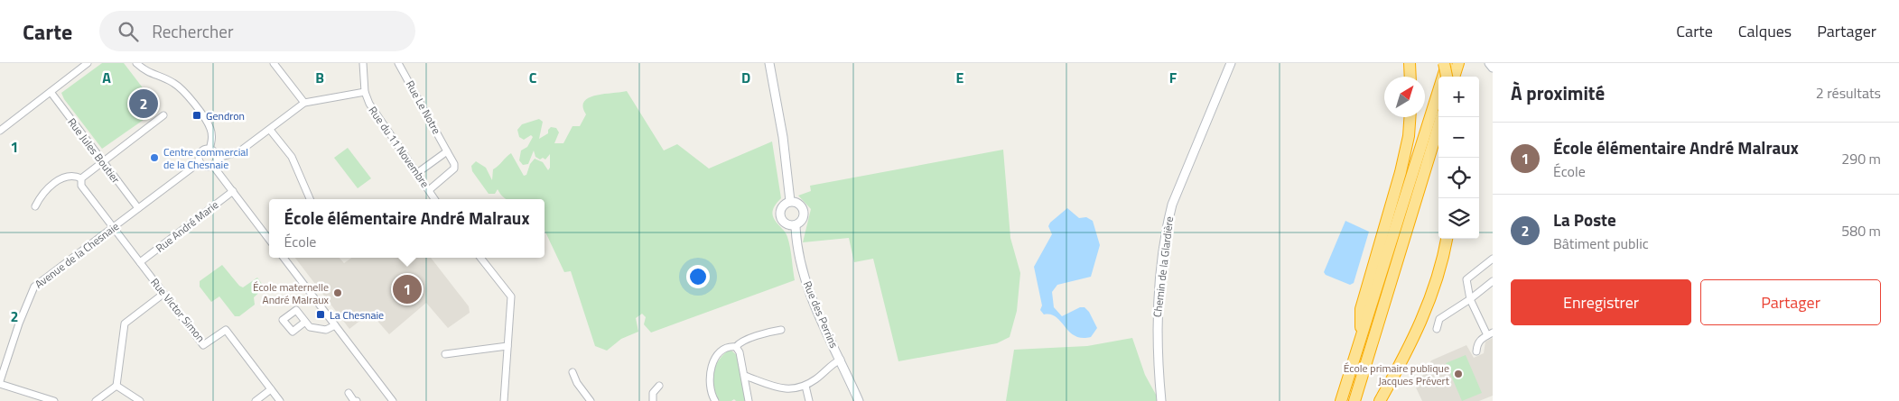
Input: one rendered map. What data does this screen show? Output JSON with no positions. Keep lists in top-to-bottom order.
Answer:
{
  "streets": {
    "street": [
      "Rue Le Notre",
      "Rue du 11 Novembre",
      "Rue Jules Boutier",
      "Rue André Marie",
      "Avenue de la Chesnaie",
      "Chemin de la Glardière",
      "Rue Victor Simon",
      "Rue des Perrins"
    ]
  },
  "crossings": [
    ["Rue Le Notre", "Rue du 11 Novembre"],
    ["Rue Jules Boutier", "Avenue de la Chesnaie"],
    ["Rue André Marie", "Rue Victor Simon"],
    ["Avenue de la Chesnaie", "Rue Victor Simon"]
  ],
  "places": {
    "transit": ["Gendron", "La Chesnaie"],
    "other": ["Centre commercial de la Chesnaie", "École maternelle André Malraux", "École primaire publique Jacques Prévert"]
  },
  "north": "top right",
  "page": {
    "header": "Carte",
    "search": "Rechercher",
    "nav": ["Carte", "Calques", "Partager"],
    "heading": ["À proximité", "2 résultats"],
    "map_buttons": ["+", "−"],
    "pins": ["2", "1"],
    "list": [
      {
        "mark": "1",
        "name": "École élémentaire André Malraux",
        "note": "École",
        "value": "290 m"
      },
      {
        "mark": "2",
        "name": "La Poste",
        "note": "Bâtiment public",
        "value": "580 m"
      }
    ],
    "popup": ["École élémentaire André Malraux", "École"],
    "buttons": ["Enregistrer", "Partager"]
  },
  "grid": {
    "columns": [
      "A",
      "B",
      "C",
      "D",
      "E",
      "F"
    ],
    "rows": ["1", "2"]
  }
}
